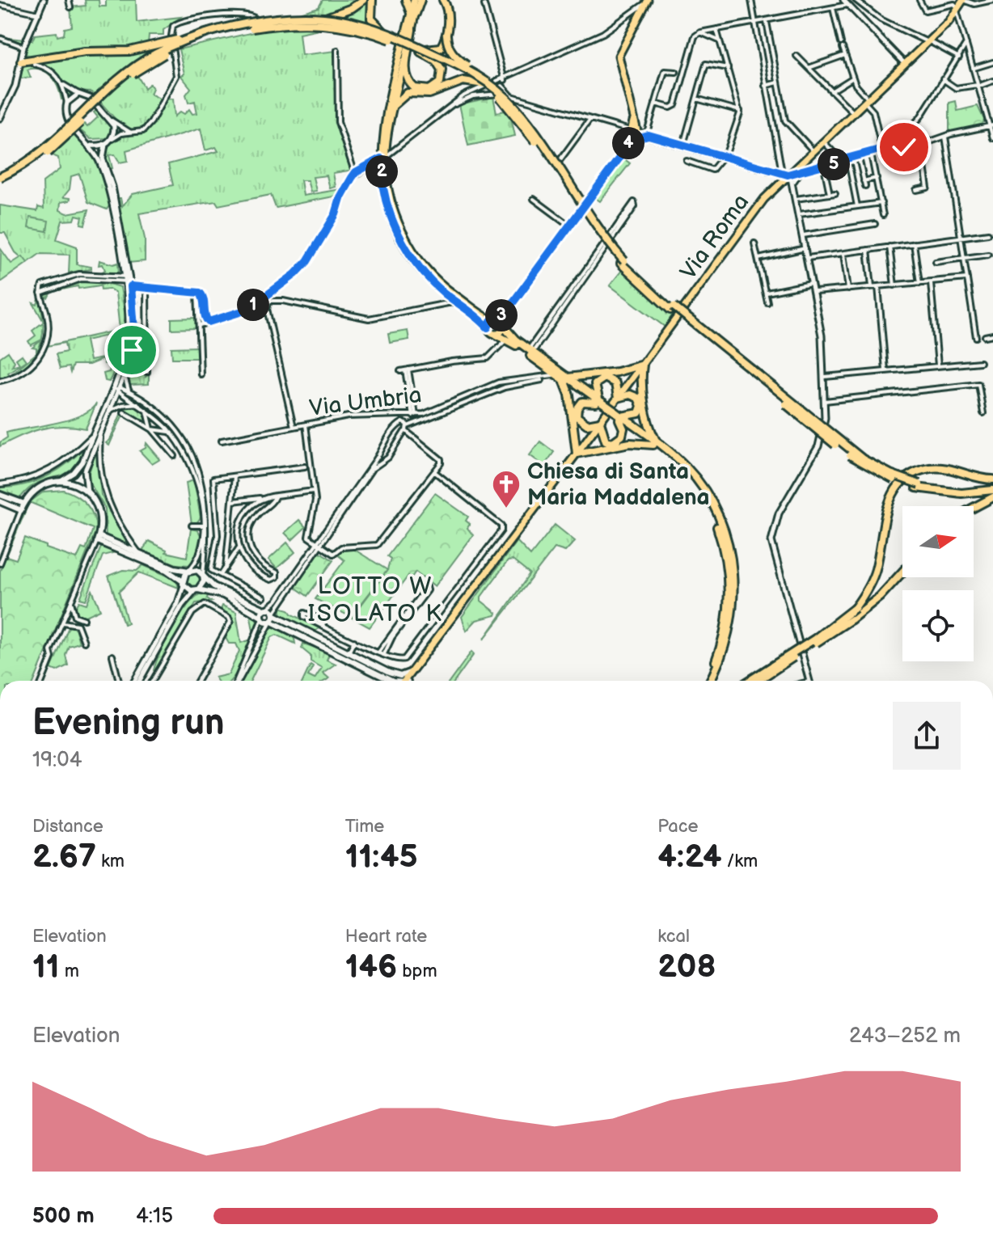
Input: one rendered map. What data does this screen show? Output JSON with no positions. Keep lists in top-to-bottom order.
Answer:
{
  "streets": {
    "main road": ["Via Roma"],
    "street": ["Via Umbria"]
  },
  "districts": ["LOTTO W ISOLATO K"],
  "places": {
    "church": ["Chiesa di Santa Maria Maddalena"]
  },
  "north": "right",
  "page": {
    "pins": [
      "4",
      "5",
      "2",
      "1",
      "3"
    ],
    "heading": ["Evening run", "19:04"],
    "stats": [
      ["Distance", "2.67 km"],
      ["Time", "11:45"],
      ["Pace", "4:24 /km"],
      ["Elevation", "11 m"],
      ["Heart rate", "146 bpm"],
      ["kcal", "208"]
    ],
    "chart": ["Elevation", "243–252 m"],
    "list": [
      {
        "name": "500 m",
        "note": "4:15"
      }
    ]
  }
}
